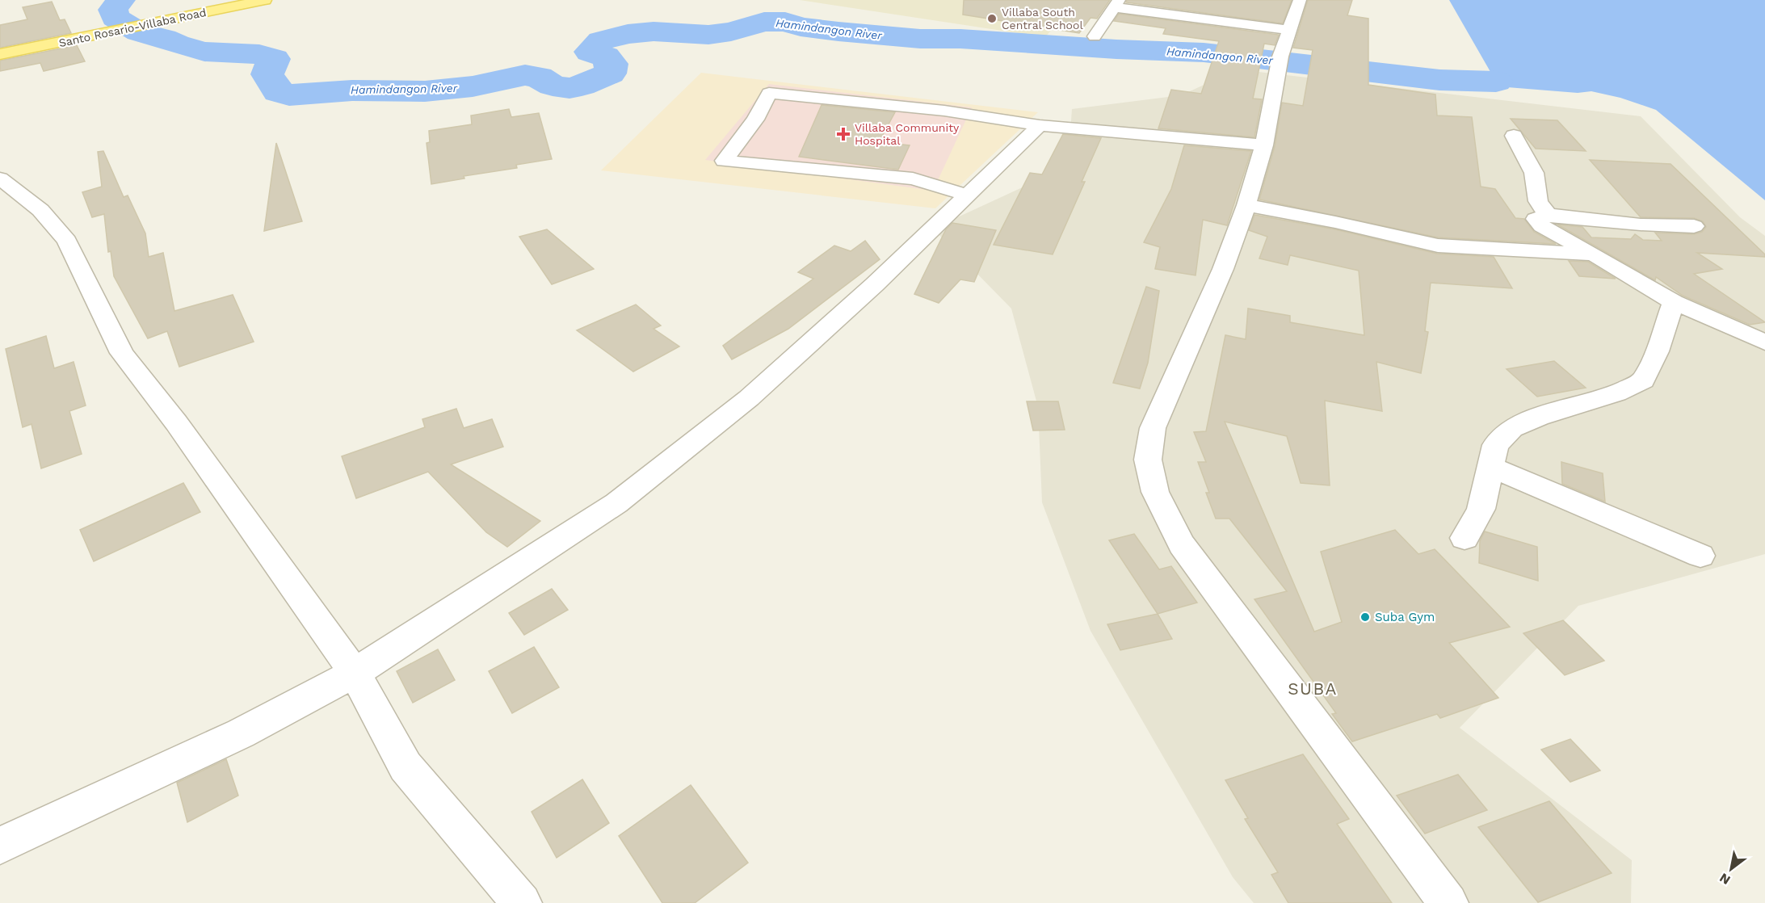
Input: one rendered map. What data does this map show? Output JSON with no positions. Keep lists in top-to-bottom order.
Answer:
{
  "streets": {
    "main road": ["Santo Rosario-Villaba Road"]
  },
  "districts": ["SUBA"],
  "water": ["Hamindangon River"],
  "places": {
    "other": ["Villaba South Central School", "Suba Gym"],
    "health": ["Villaba Community Hospital"]
  },
  "north": "bottom left"
}
